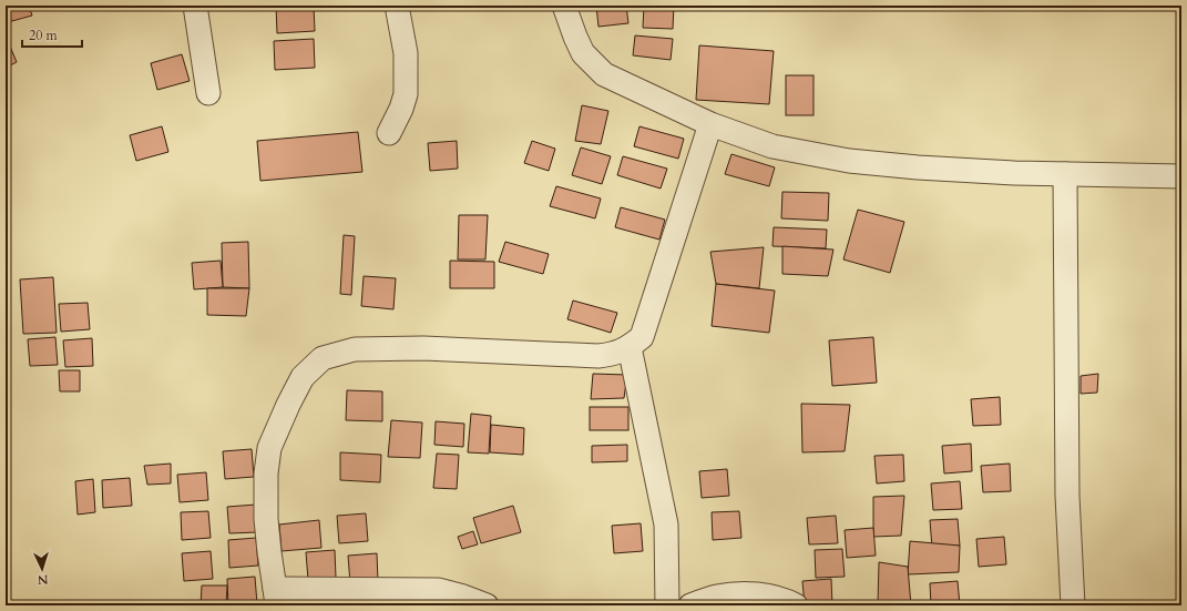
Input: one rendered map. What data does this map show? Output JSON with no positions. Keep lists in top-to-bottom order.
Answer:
{
  "scale_bar": "20 m",
  "north": "bottom"
}
